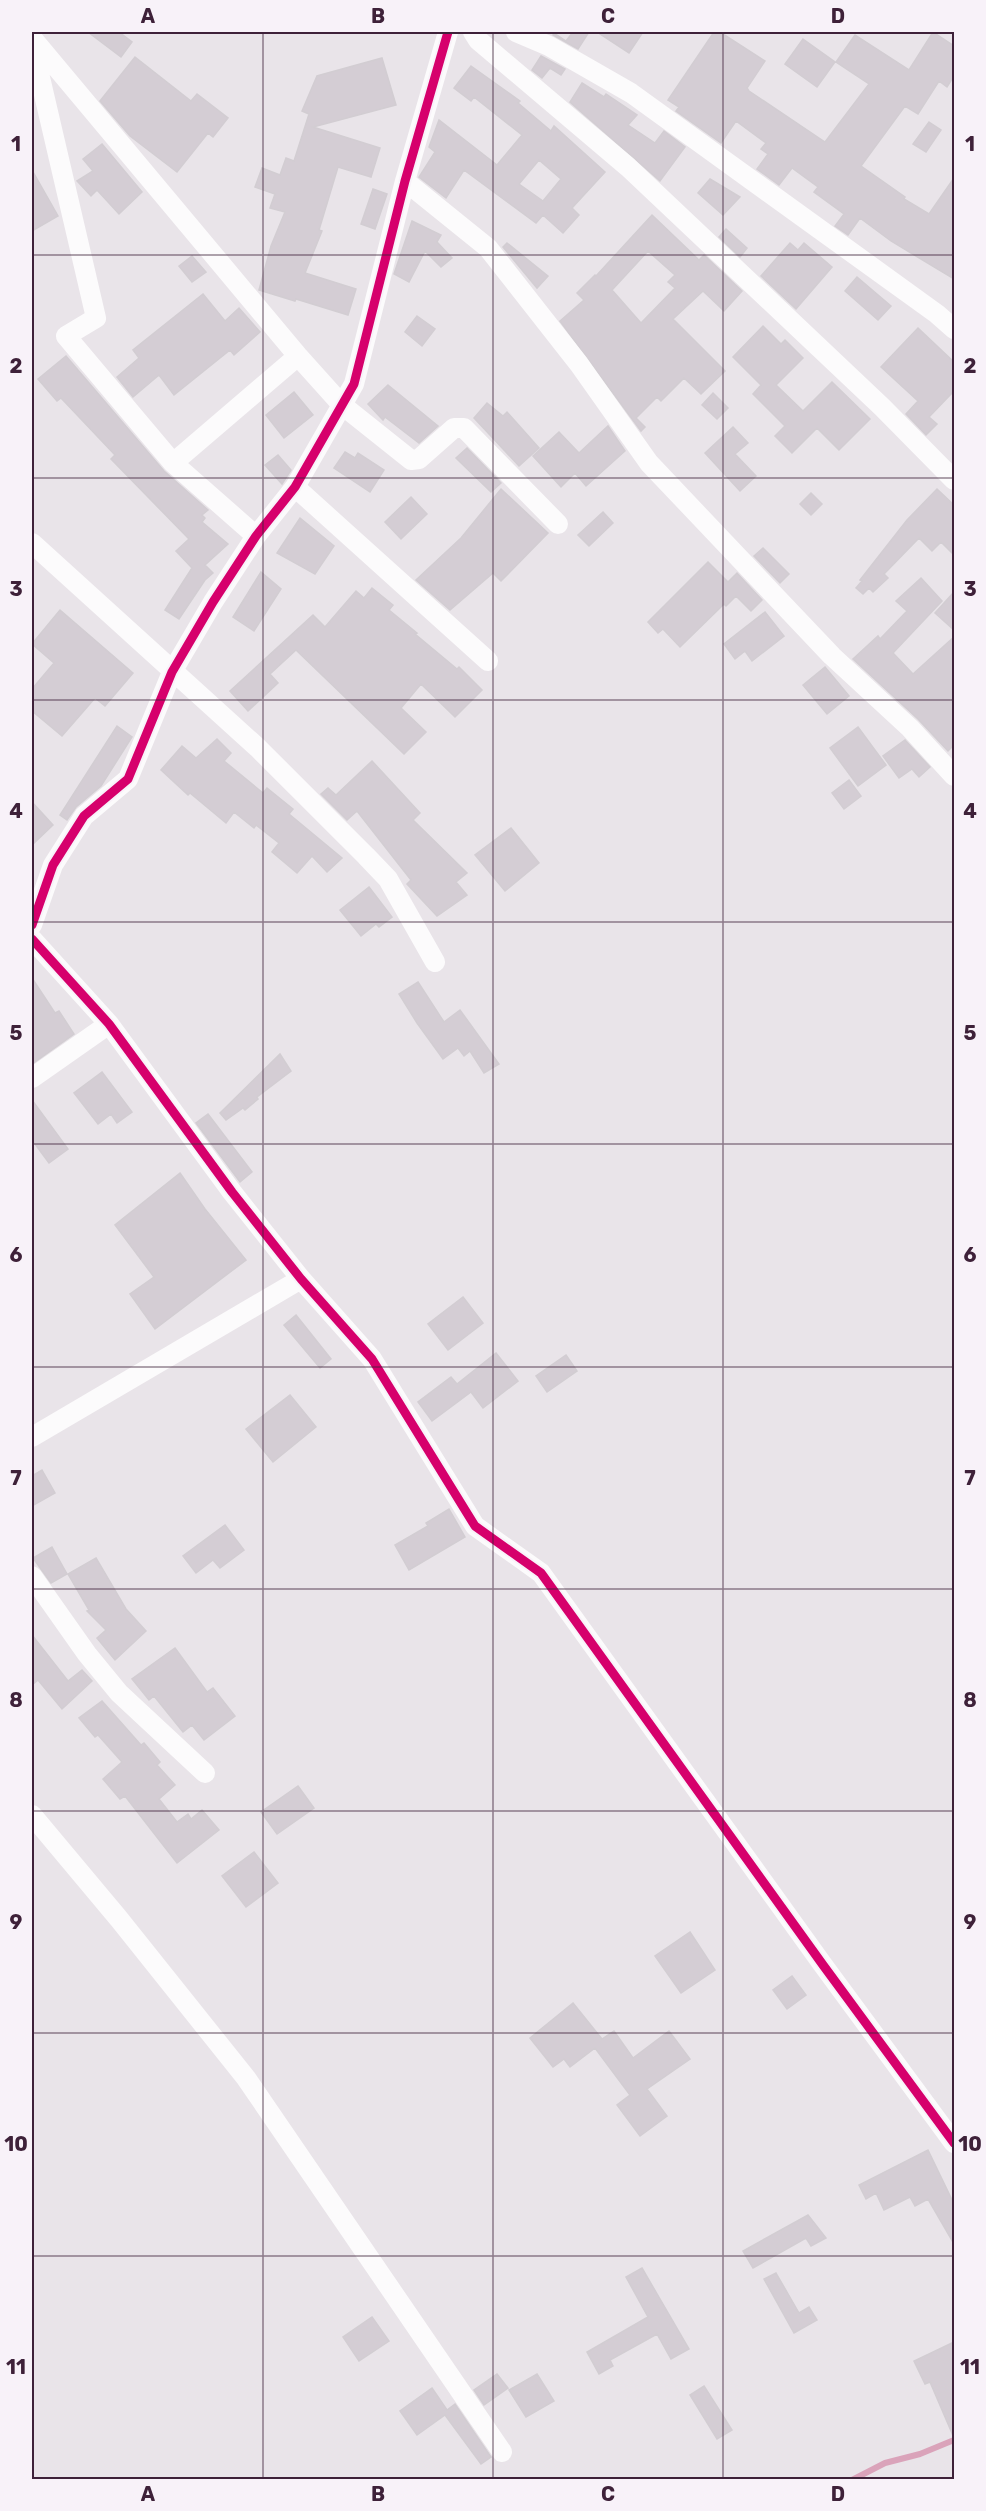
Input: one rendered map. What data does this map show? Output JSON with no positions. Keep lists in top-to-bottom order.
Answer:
{
  "grid": {
    "columns": [
      "A",
      "B",
      "C",
      "D"
    ],
    "rows": [
      "1",
      "2",
      "3",
      "4",
      "5",
      "6",
      "7",
      "8",
      "9",
      "10",
      "11"
    ]
  }
}
